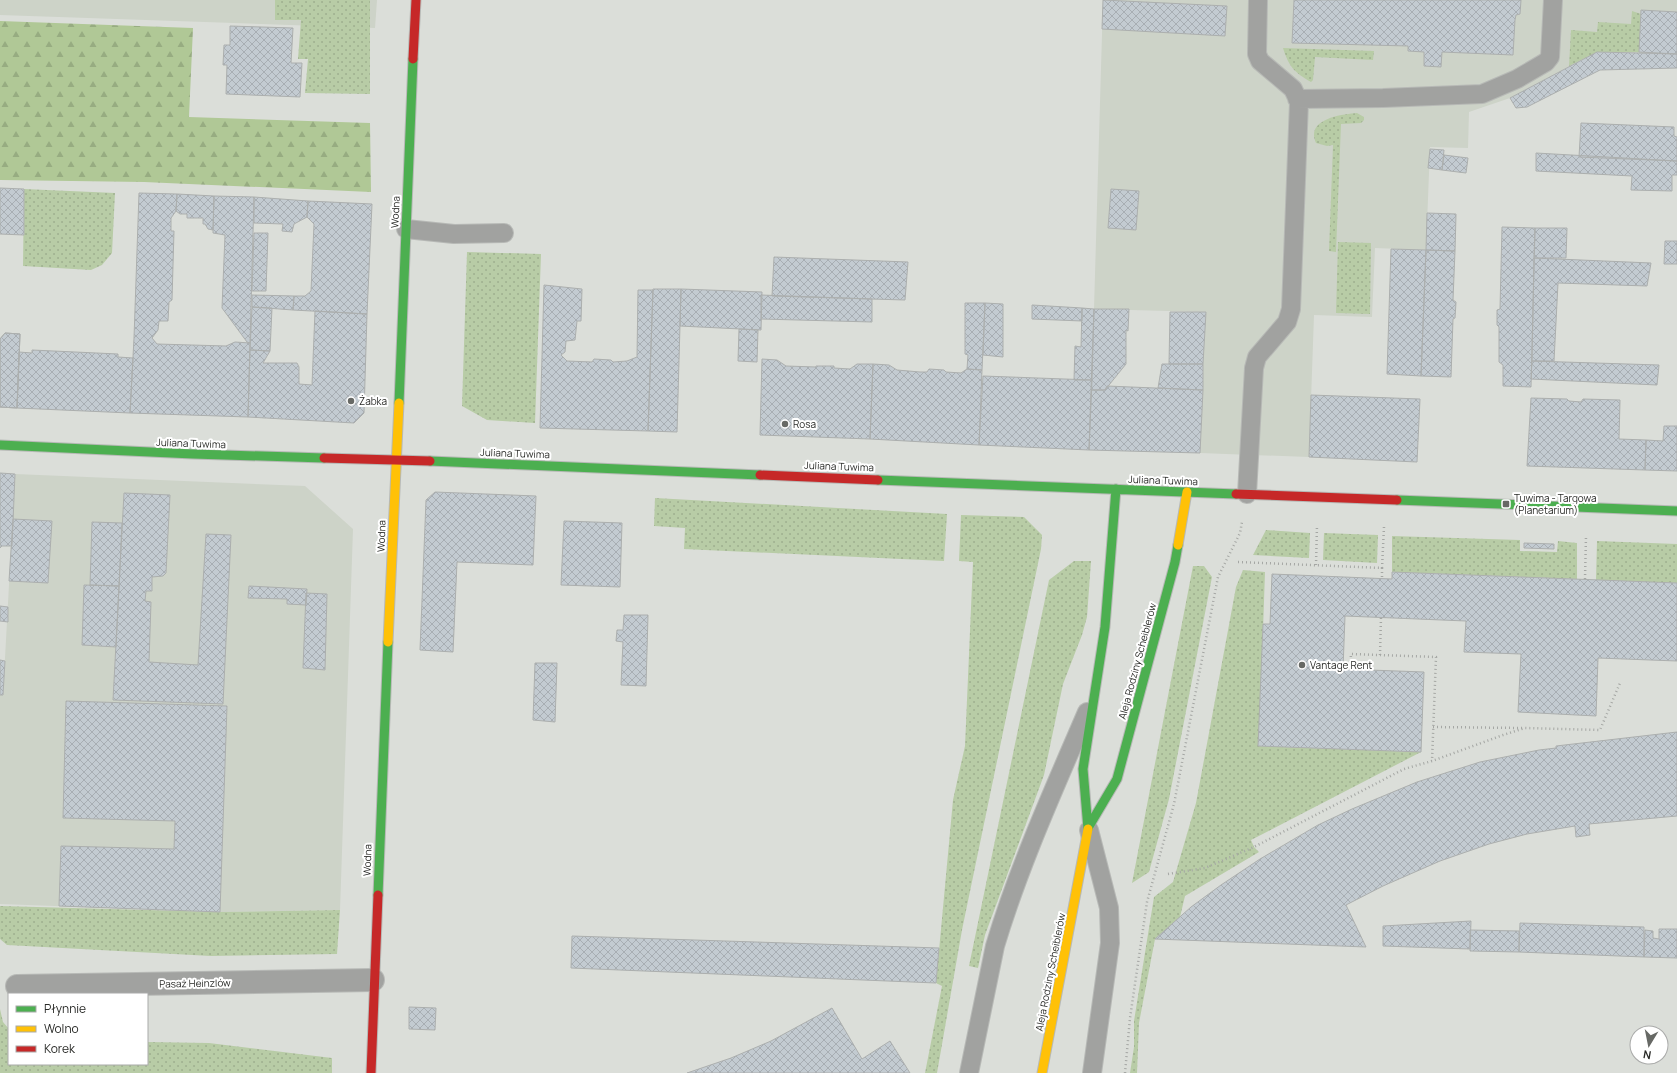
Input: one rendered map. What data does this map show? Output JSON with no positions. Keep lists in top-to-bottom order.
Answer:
{
  "streets": {
    "street": [
      "Wodna",
      "Juliana Tuwima",
      "Aleja Rodziny Scheiblerów",
      "Pasaż Heinzlów"
    ]
  },
  "crossings": [
    ["Wodna", "Juliana Tuwima"],
    ["Wodna", "Pasaż Heinzlów"],
    ["Juliana Tuwima", "Aleja Rodziny Scheiblerów"]
  ],
  "places": {
    "other": ["Żabka", "Rosa", "Vantage Rent"],
    "transit": ["Tuwima - Targowa (Planetarium)"]
  },
  "legend": ["Płynnie", "Wolno", "Korek"],
  "north": "bottom"
}
